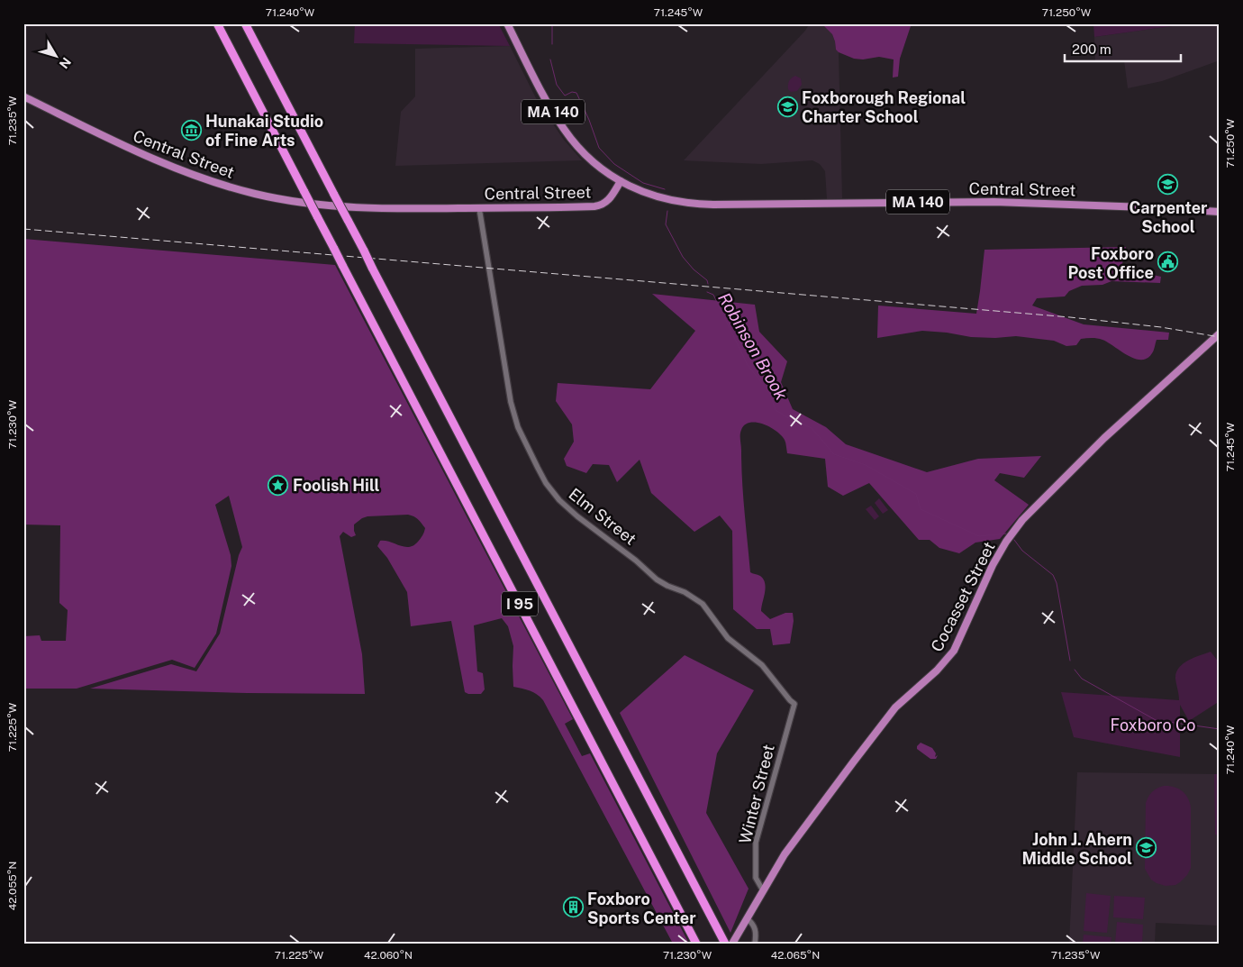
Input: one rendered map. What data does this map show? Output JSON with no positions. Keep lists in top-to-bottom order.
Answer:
{
  "streets": {
    "highway": ["I 95"],
    "main road": ["MA 140", "Central Street", "Cocasset Street"],
    "street": ["Elm Street", "Winter Street"]
  },
  "crossings": [
    ["MA 140", "Central Street"],
    ["Central Street", "Elm Street"],
    ["Elm Street", "Winter Street"],
    ["Cocasset Street", "Winter Street"]
  ],
  "water": ["Robinson Brook"],
  "parks": ["Foxboro Co"],
  "places": {
    "school or university": ["Foxborough Regional Charter School", "Carpenter School", "John J. Ahern Middle School"],
    "museum": ["Hunakai Studio of Fine Arts"],
    "public building": ["Foxboro Post Office"],
    "place": ["Foolish Hill"],
    "building": ["Foxboro Sports Center"]
  },
  "scale_bar": "200 m",
  "north": "bottom right",
  "coordinates": [
    "71.240°W",
    "71.245°W",
    "71.250°W",
    "71.235°W",
    "71.230°W",
    "71.225°W",
    "42.055°N",
    "42.060°N",
    "42.065°N"
  ]
}
